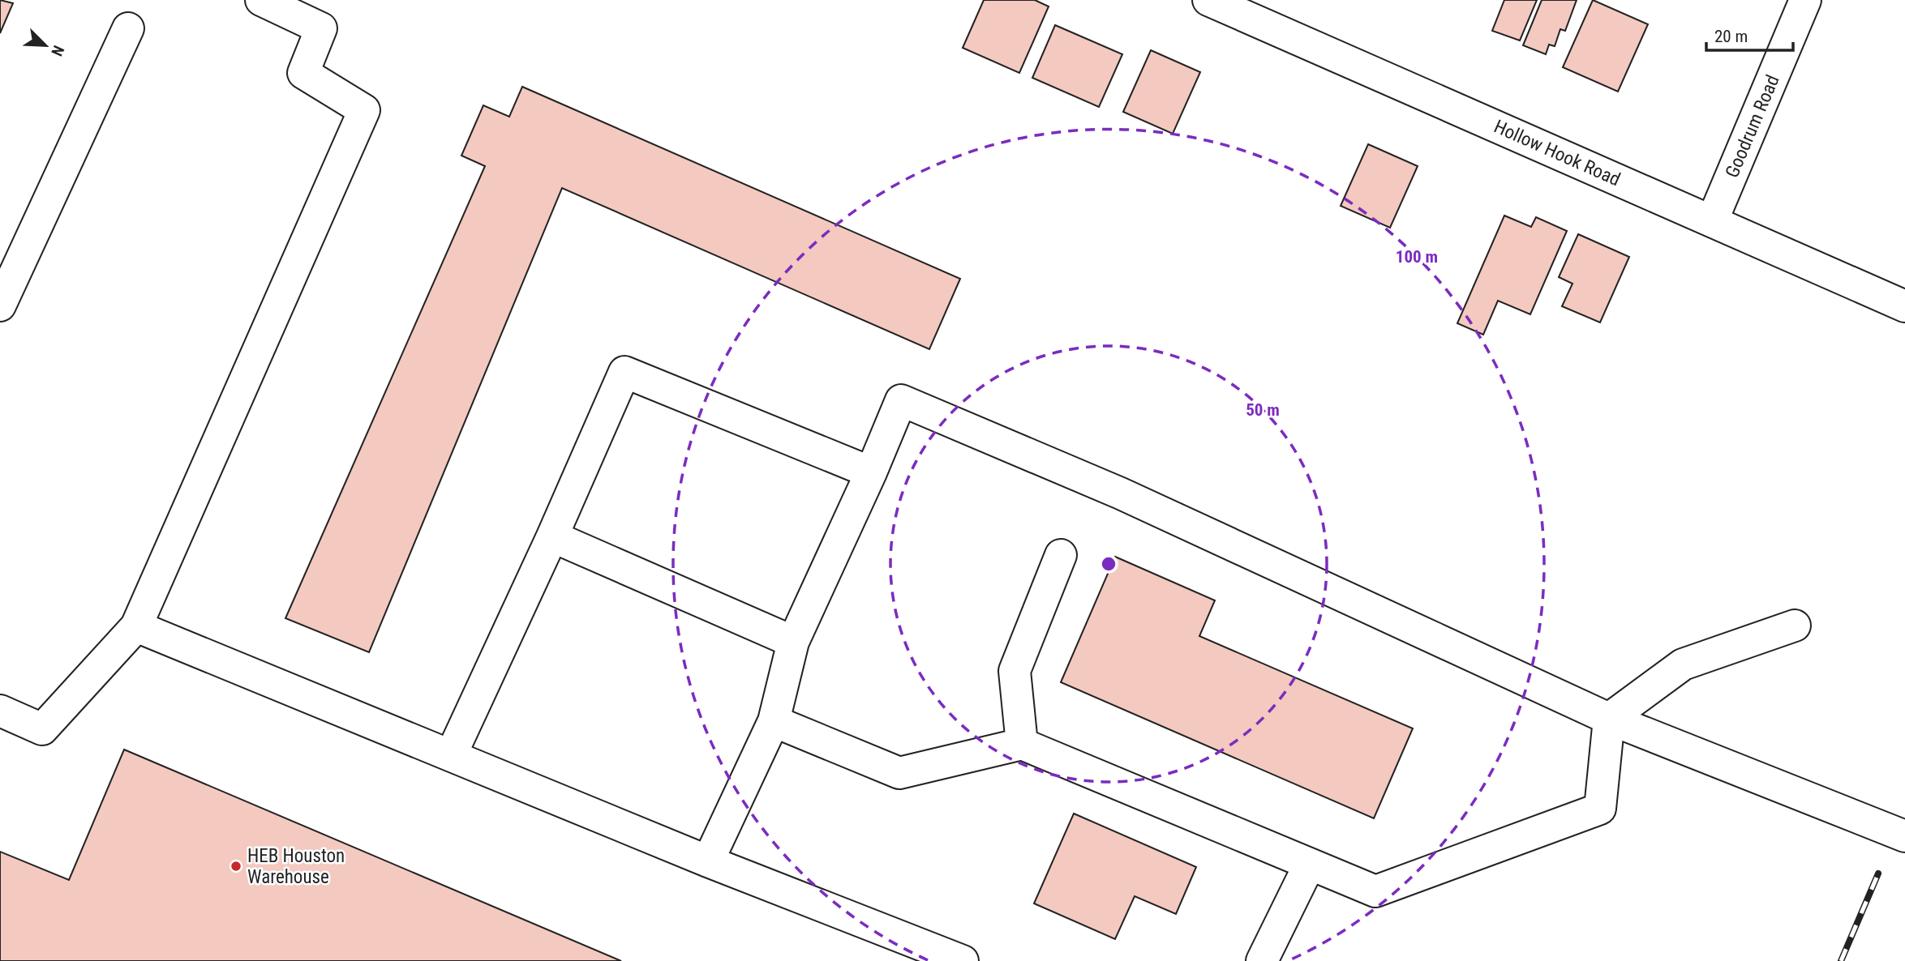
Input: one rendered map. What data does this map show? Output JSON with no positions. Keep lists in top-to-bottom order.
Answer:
{
  "streets": {
    "street": ["Goodrum Road", "Hollow Hook Road"]
  },
  "crossings": [
    ["Goodrum Road", "Hollow Hook Road"]
  ],
  "places": ["HEB Houston Warehouse"],
  "scale_bar": "20 m",
  "north": "bottom right",
  "rings": ["100 m", "50 m"]
}
